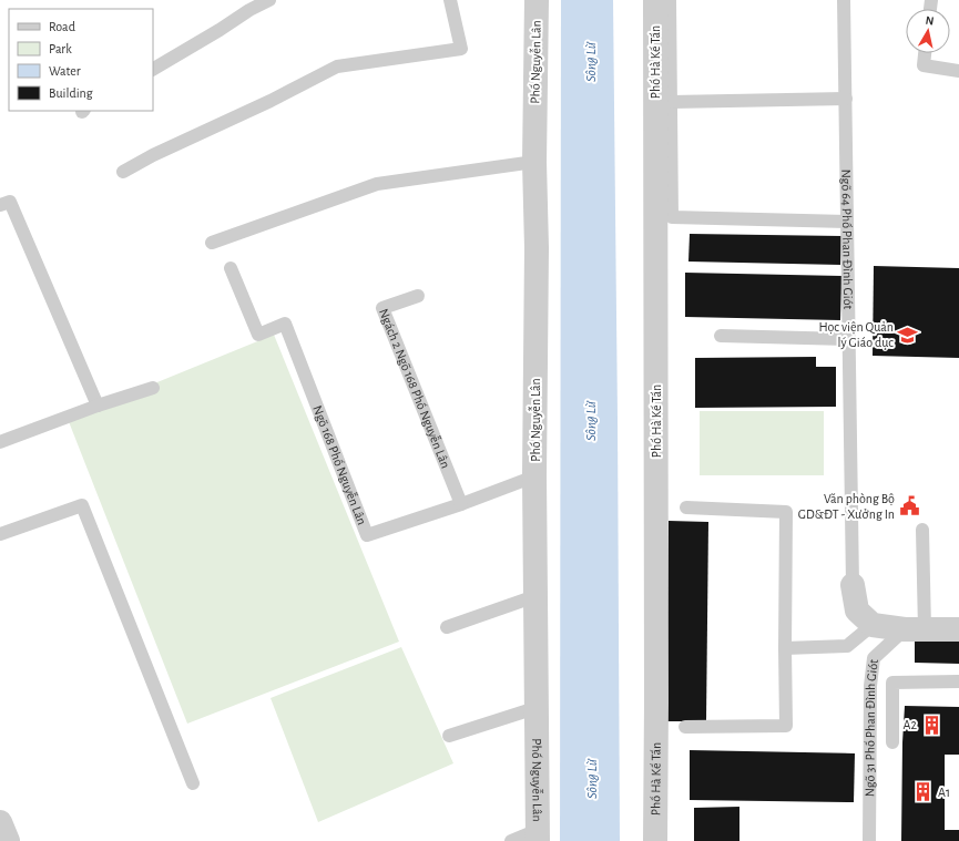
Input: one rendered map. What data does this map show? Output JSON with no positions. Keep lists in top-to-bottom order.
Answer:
{
  "streets": {
    "street": ["Phố Nguyễn Lân", "Phố Hà Kế Tấn"],
    "lane": [
      "Ngõ 64 Phố Phan Đình Giót",
      "Ngách 2 Ngõ 168 Phố Nguyễn Lân",
      "Ngõ 168 Phố Nguyễn Lân",
      "Ngõ 31 Phố Phan Đình Giót"
    ]
  },
  "crossings": [
    ["Phố Nguyễn Lân", "Ngõ 168 Phố Nguyễn Lân"],
    ["Phố Hà Kế Tấn", "Ngõ 64 Phố Phan Đình Giót"],
    ["Ngách 2 Ngõ 168 Phố Nguyễn Lân", "Ngõ 168 Phố Nguyễn Lân"]
  ],
  "water": ["Sông Lừ"],
  "places": {
    "school or university": ["Học viện Quản lý Giáo dục"],
    "public building": ["Văn phòng Bộ GD&ĐT - Xưởng In"],
    "building": ["A2", "A1"]
  },
  "legend": [
    "Road",
    "Park",
    "Water",
    "Building"
  ],
  "north": "top"
}
